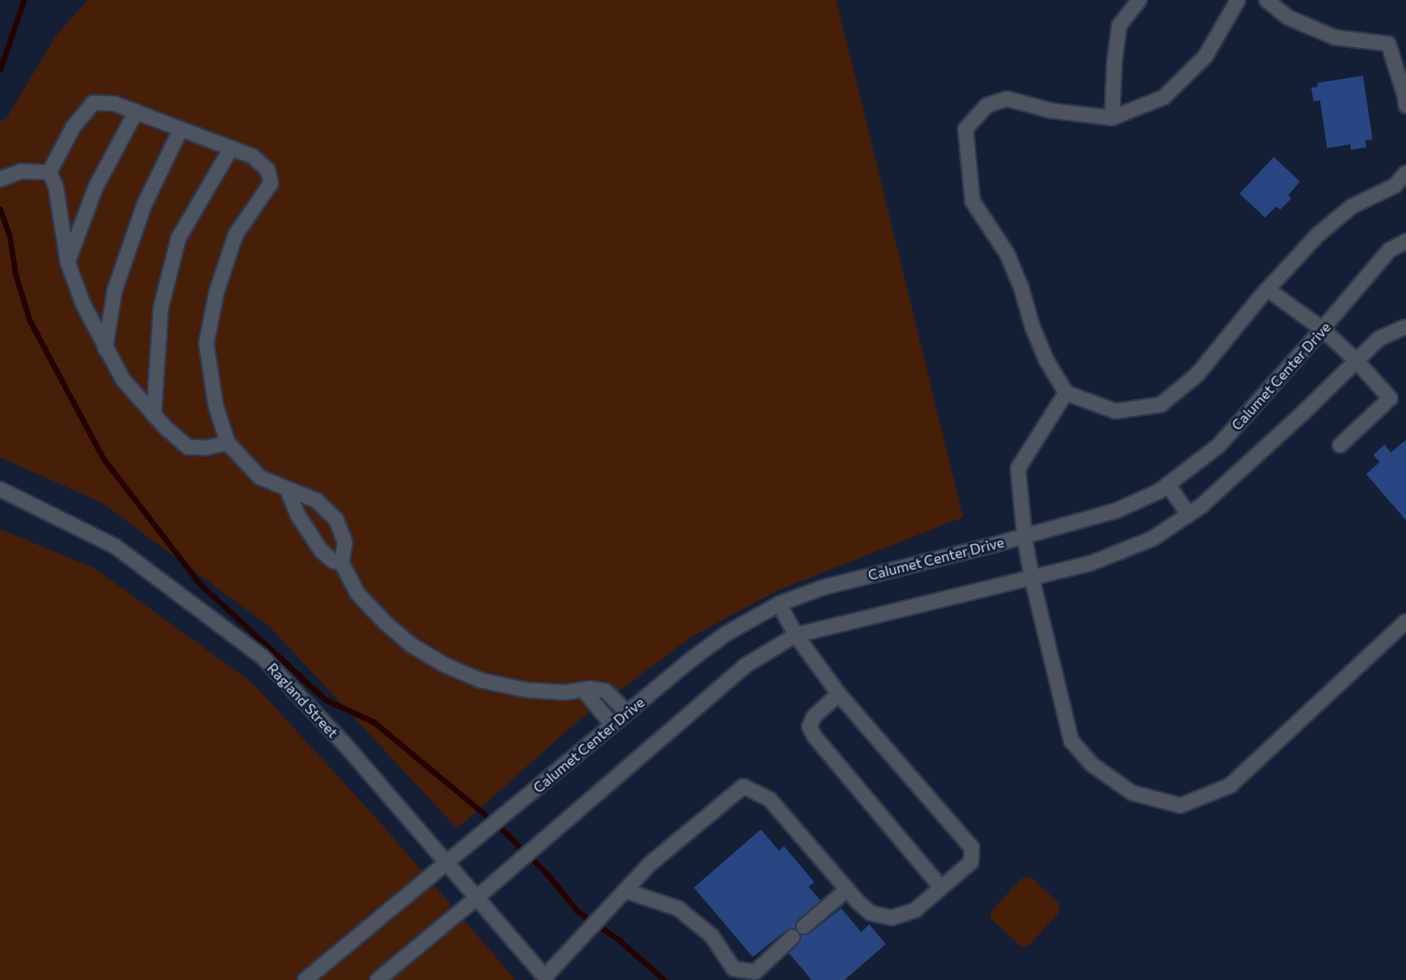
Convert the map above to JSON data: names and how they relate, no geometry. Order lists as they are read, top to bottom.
{
  "streets": {
    "street": ["Calumet Center Drive", "Ragland Street"]
  },
  "crossings": [
    ["Calumet Center Drive", "Ragland Street"]
  ]
}
